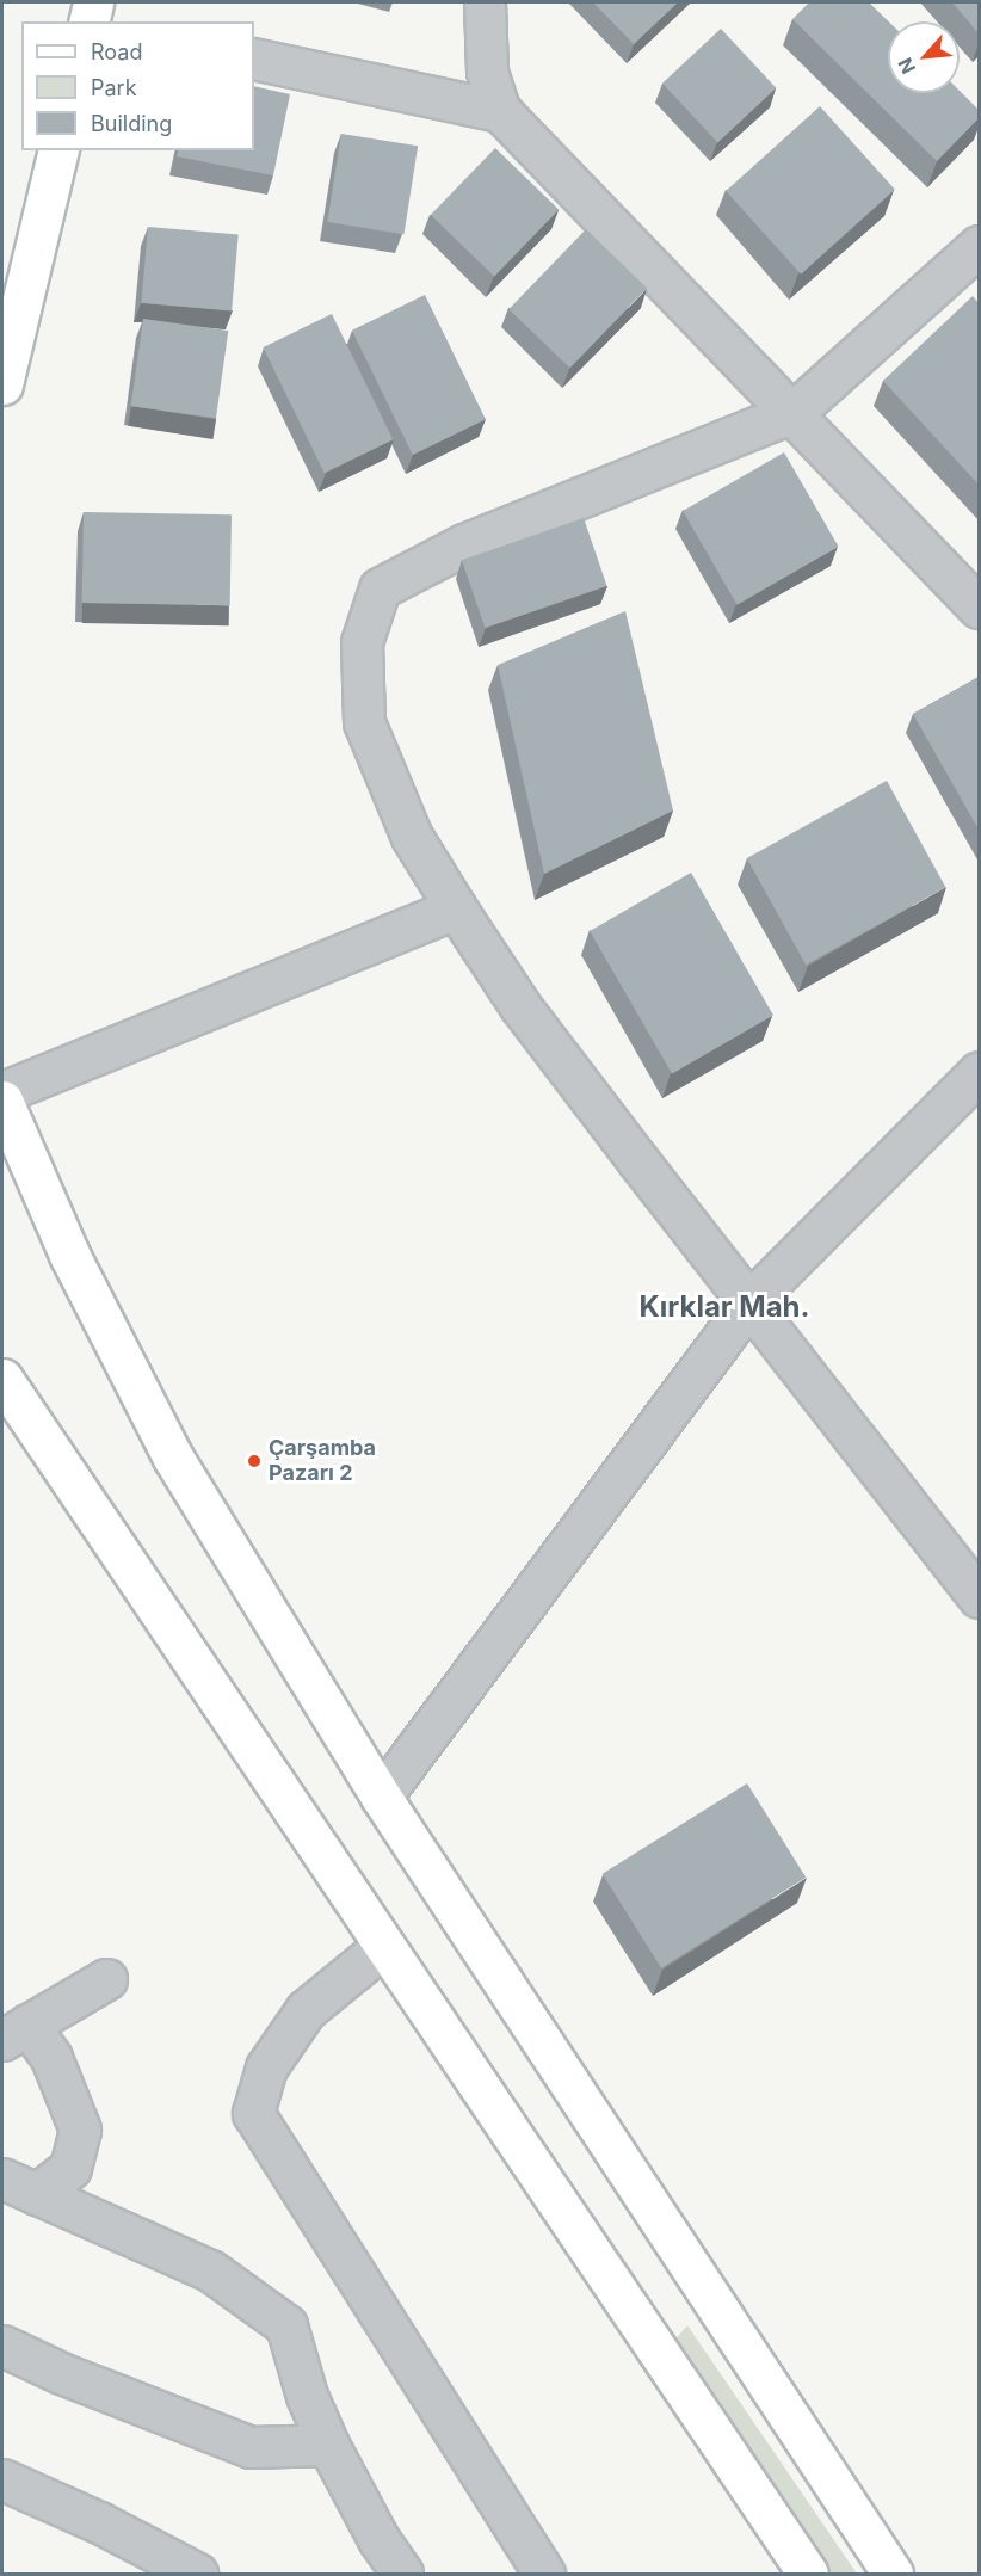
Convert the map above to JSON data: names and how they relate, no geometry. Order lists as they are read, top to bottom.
{
  "districts": ["Kırklar Mah."],
  "places": ["Çarşamba Pazarı 2"],
  "legend": ["Road", "Park", "Building"],
  "north": "bottom left"
}
